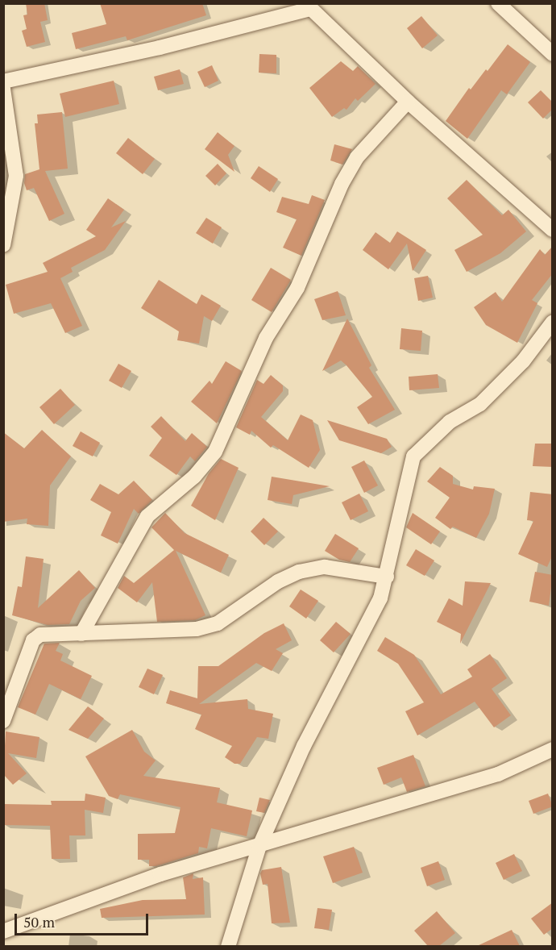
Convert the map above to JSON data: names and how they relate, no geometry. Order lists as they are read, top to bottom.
{
  "scale_bar": "50 m"
}
